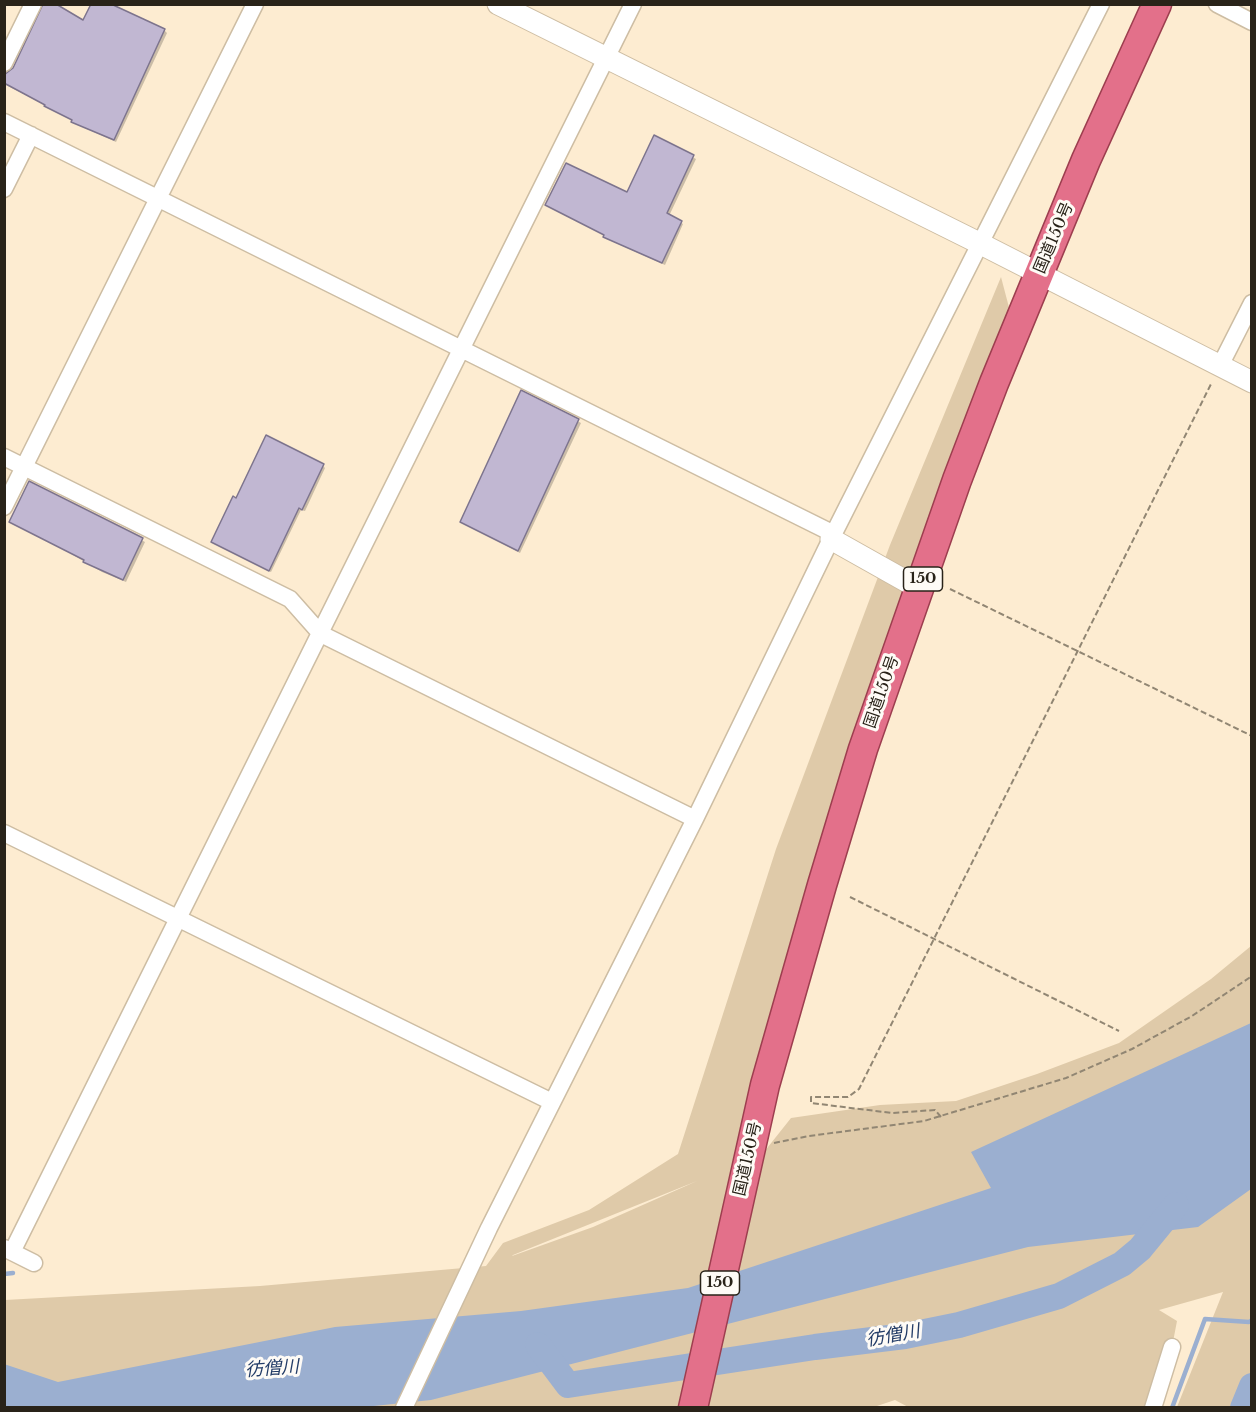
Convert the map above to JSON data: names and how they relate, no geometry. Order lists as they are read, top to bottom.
{
  "streets": {
    "highway": ["国道150号", "150"]
  },
  "water": ["彷僧川"]
}
